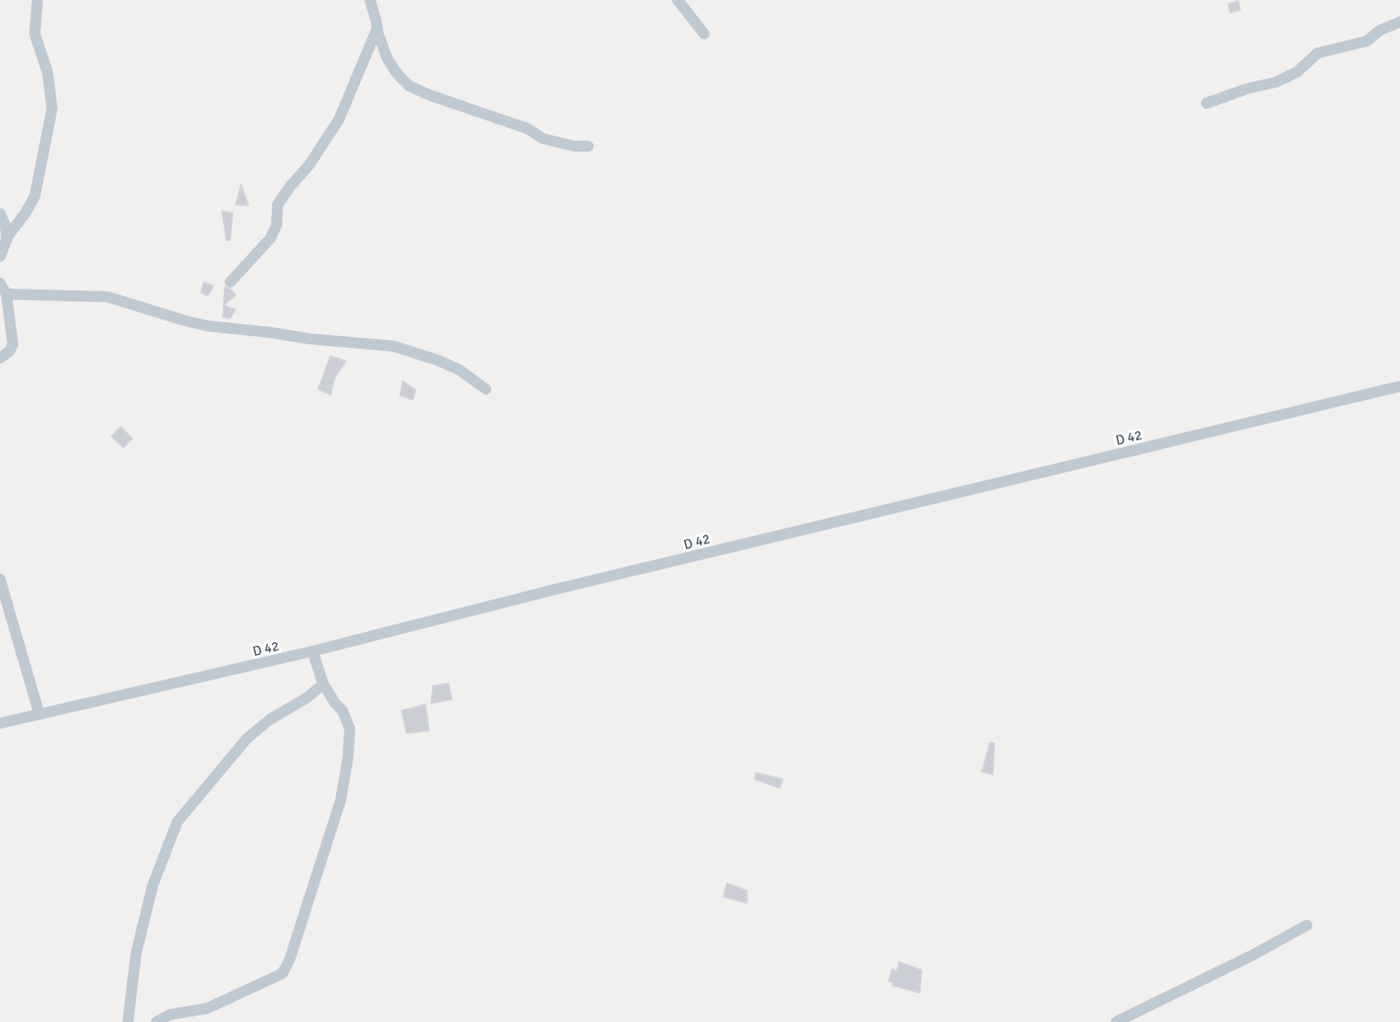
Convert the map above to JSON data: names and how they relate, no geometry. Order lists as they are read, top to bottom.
{
  "streets": {
    "street": ["D 42"]
  }
}
